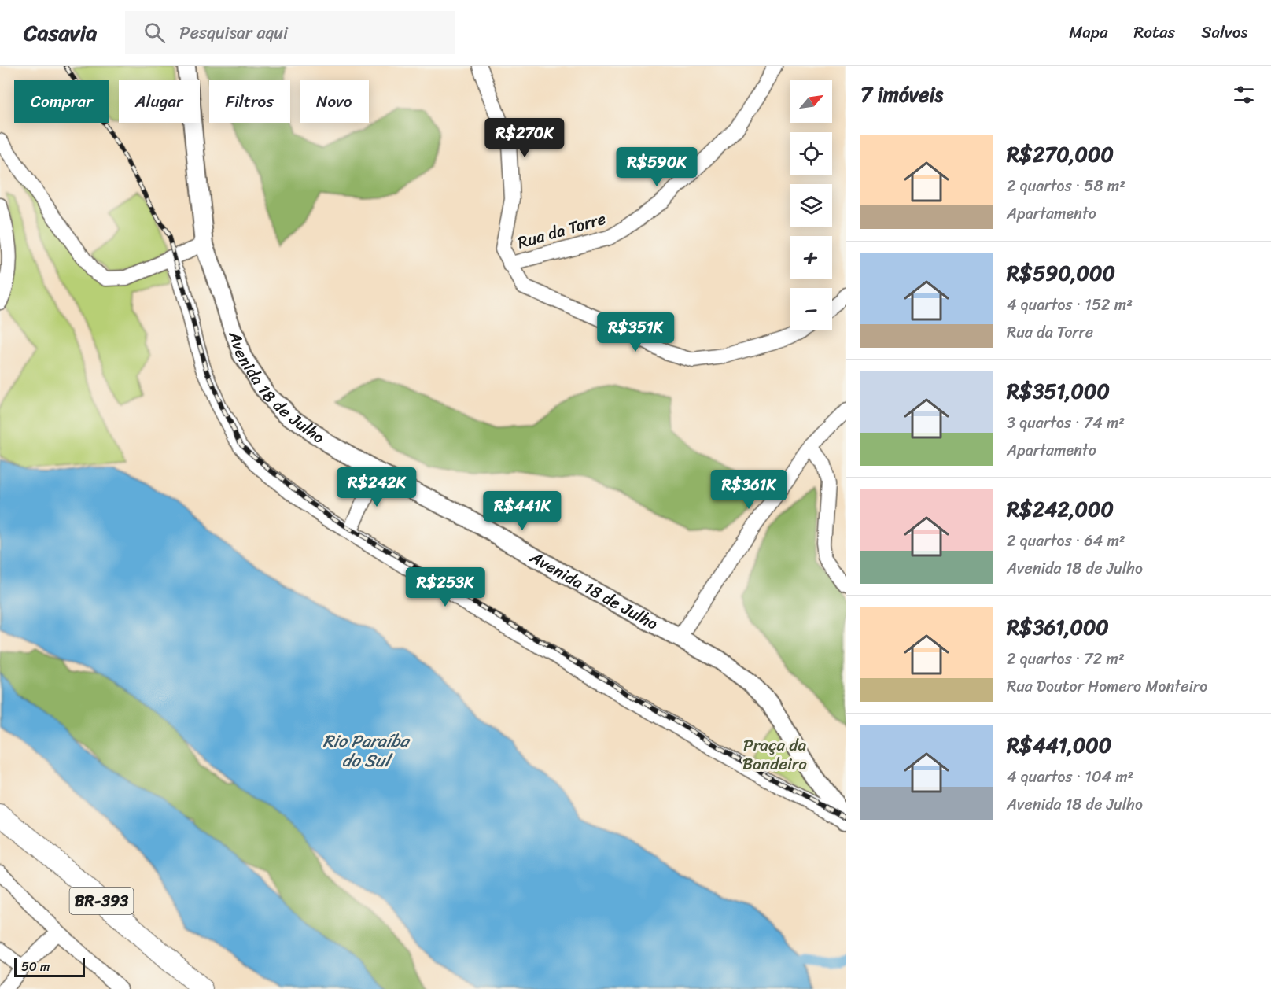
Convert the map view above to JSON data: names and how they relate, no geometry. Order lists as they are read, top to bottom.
{
  "streets": {
    "highway": ["BR-393"],
    "main road": ["Avenida 18 de Julho"],
    "street": ["Rua da Torre"]
  },
  "water": ["Rio Paraíba do Sul"],
  "parks": ["Praça da Bandeira"],
  "scale_bar": "50 m",
  "north": "top right",
  "page": {
    "header": "Casavia",
    "search": "Pesquisar aqui",
    "nav": ["Mapa", "Rotas", "Salvos"],
    "heading": "7 imóveis",
    "map_buttons": ["+", "−"],
    "chip": [
      "Comprar",
      "Alugar",
      "Filtros",
      "Novo"
    ],
    "price": [
      "R$270K",
      "R$590K",
      "R$351K",
      "R$242K",
      "R$361K",
      "R$441K",
      "R$253K"
    ],
    "list": [
      {
        "name": "R$270,000",
        "note": "2 quartos · 58 m² · Apartamento"
      },
      {
        "name": "R$590,000",
        "note": "4 quartos · 152 m² · Rua da Torre"
      },
      {
        "name": "R$351,000",
        "note": "3 quartos · 74 m² · Apartamento"
      },
      {
        "name": "R$242,000",
        "note": "2 quartos · 64 m² · Avenida 18 de Julho"
      },
      {
        "name": "R$361,000",
        "note": "2 quartos · 72 m² · Rua Doutor Homero Monteiro"
      },
      {
        "name": "R$441,000",
        "note": "4 quartos · 104 m² · Avenida 18 de Julho"
      }
    ],
    "scale": "50 m"
  }
}
